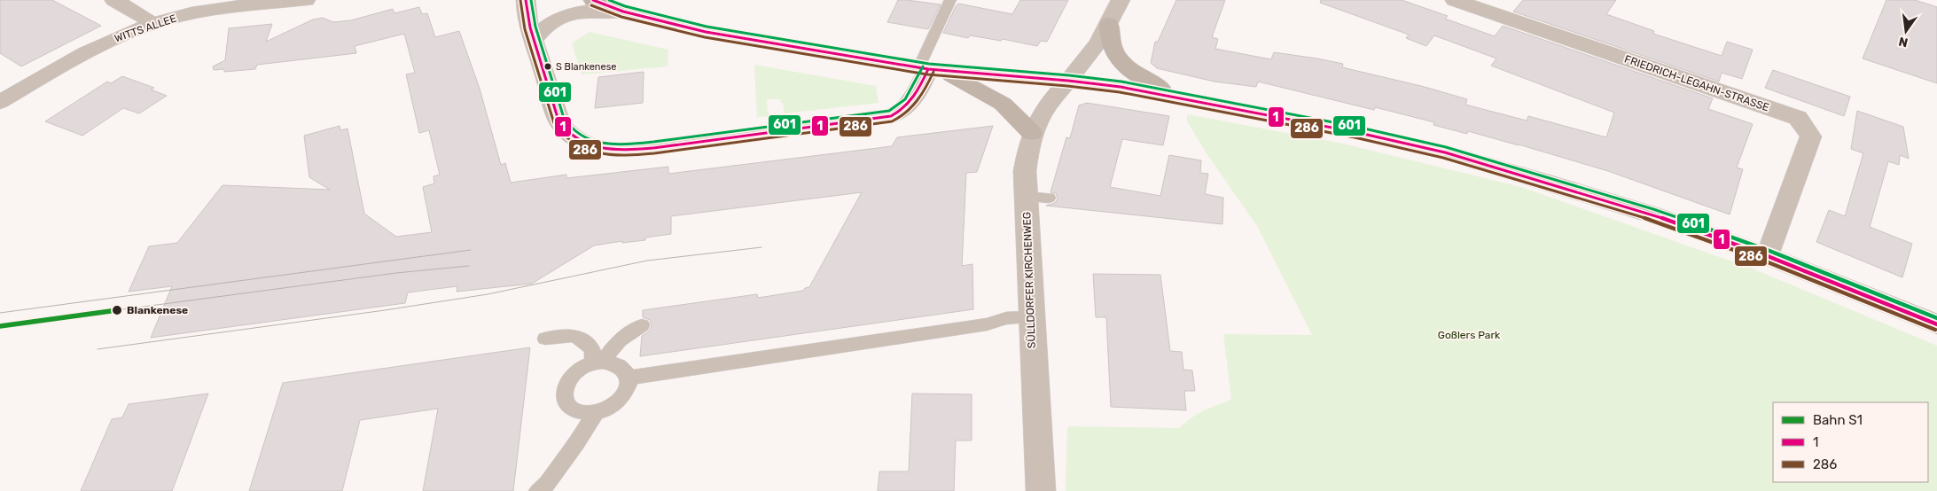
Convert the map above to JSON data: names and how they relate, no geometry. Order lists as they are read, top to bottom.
{
  "streets": {
    "street": ["WITTS ALLEE", "FRIEDRICH-LEGAHN-STRASSE", "SÜLLDORFER KIRCHENWEG"]
  },
  "parks": ["Goßlers Park"],
  "places": ["S Blankenese", "Blankenese"],
  "lines": [
    "transit line 1",
    "transit line 286",
    "transit line 601",
    "rail line S1"
  ],
  "legend": ["Bahn S1", "1", "286"],
  "north": "bottom"
}
